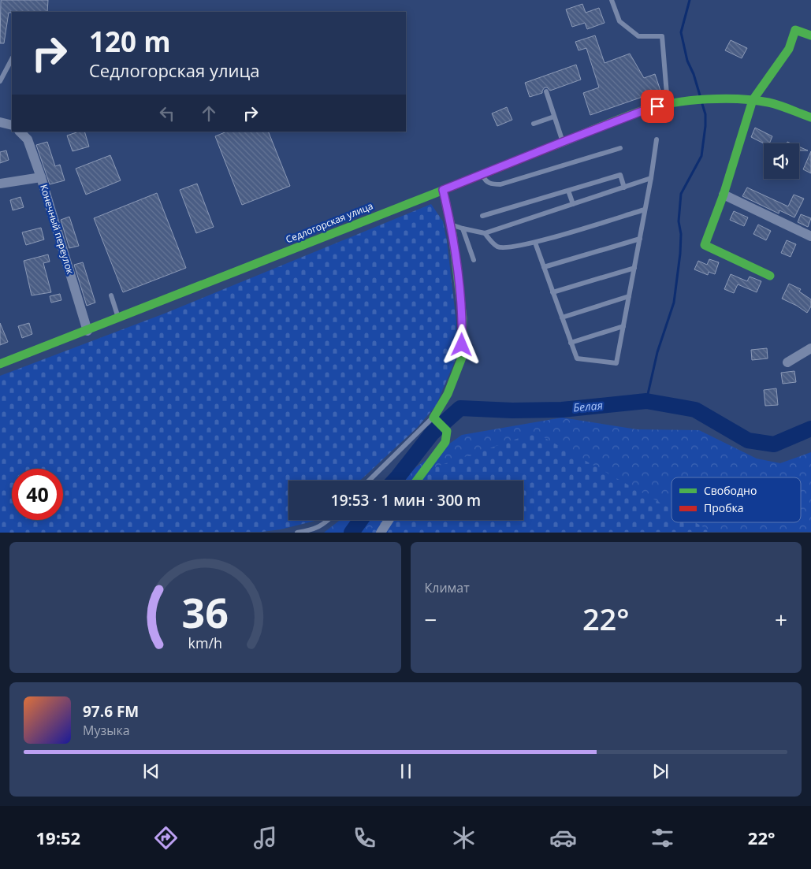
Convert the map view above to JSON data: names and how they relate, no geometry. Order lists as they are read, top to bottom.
{
  "streets": {
    "street": ["Седлогорская улица", "Конечный переулок"]
  },
  "crossings": [
    ["Седлогорская улица", "Конечный переулок"]
  ],
  "water": ["Белая"],
  "legend": ["Свободно", "Пробка"],
  "page": {
    "turn": ["120 m", "Седлогорская улица"],
    "limit": "40",
    "trip": "19:53 · 1 мин · 300 m",
    "tile": "Климат",
    "heat": ["−", "22°", "+"],
    "song": ["97.6 FM", "Музыка"],
    "tabs": ["19:52", "22°"],
    "gauge": ["36", "km/h"]
  }
}
